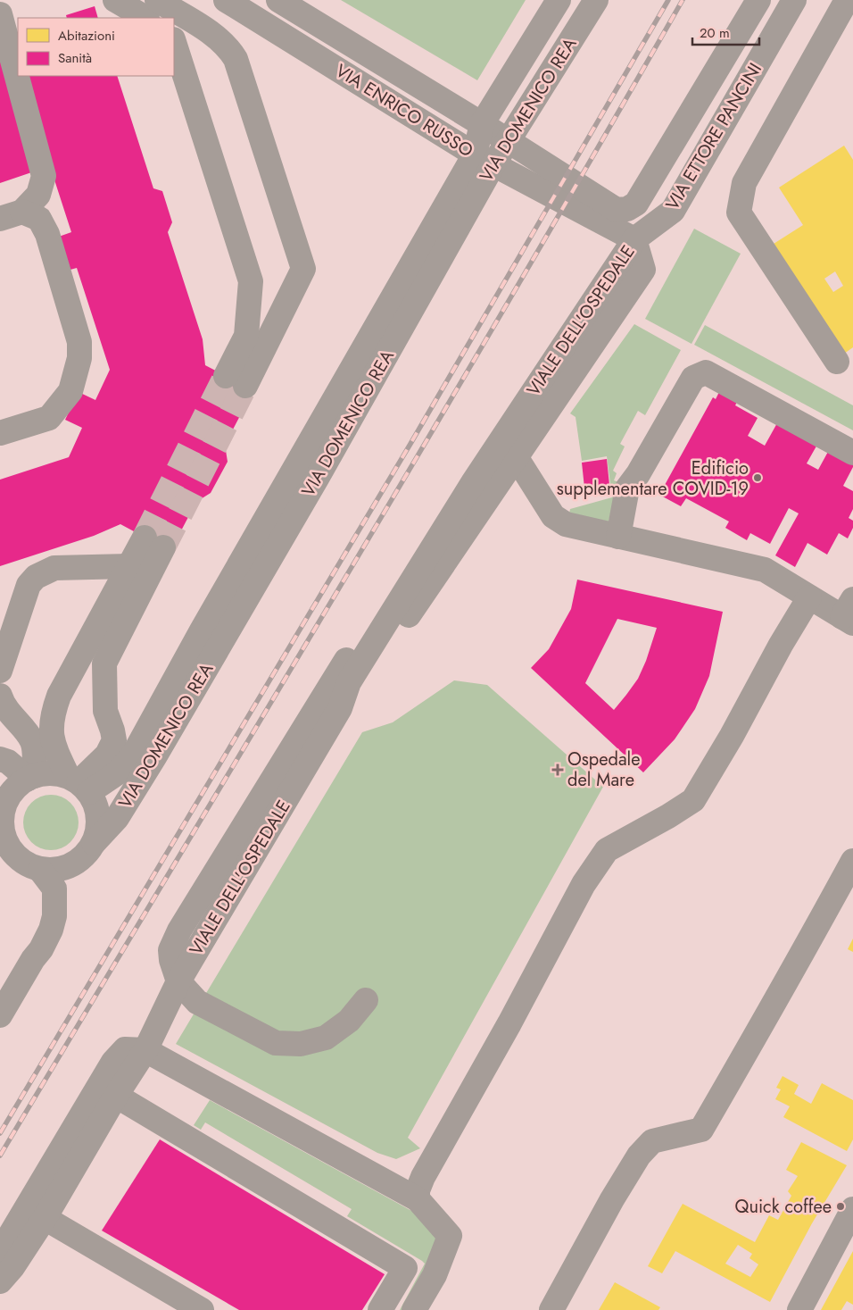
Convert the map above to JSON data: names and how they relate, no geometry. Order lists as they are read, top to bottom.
{
  "streets": {
    "street": [
      "VIA DOMENICO REA",
      "VIA ENRICO RUSSO",
      "VIA ETTORE PANCINI",
      "VIALE DELL'OSPEDALE"
    ]
  },
  "crossings": [
    ["VIA DOMENICO REA", "VIA ENRICO RUSSO"],
    ["VIA ENRICO RUSSO", "VIA ETTORE PANCINI"],
    ["VIA ENRICO RUSSO", "VIALE DELL'OSPEDALE"],
    ["VIA ETTORE PANCINI", "VIALE DELL'OSPEDALE"]
  ],
  "places": {
    "other": ["Edificio supplementare COVID-19", "Quick coffee"],
    "health": ["Ospedale del Mare"]
  },
  "legend": ["Abitazioni", "Sanità"],
  "scale_bar": "20 m"
}
